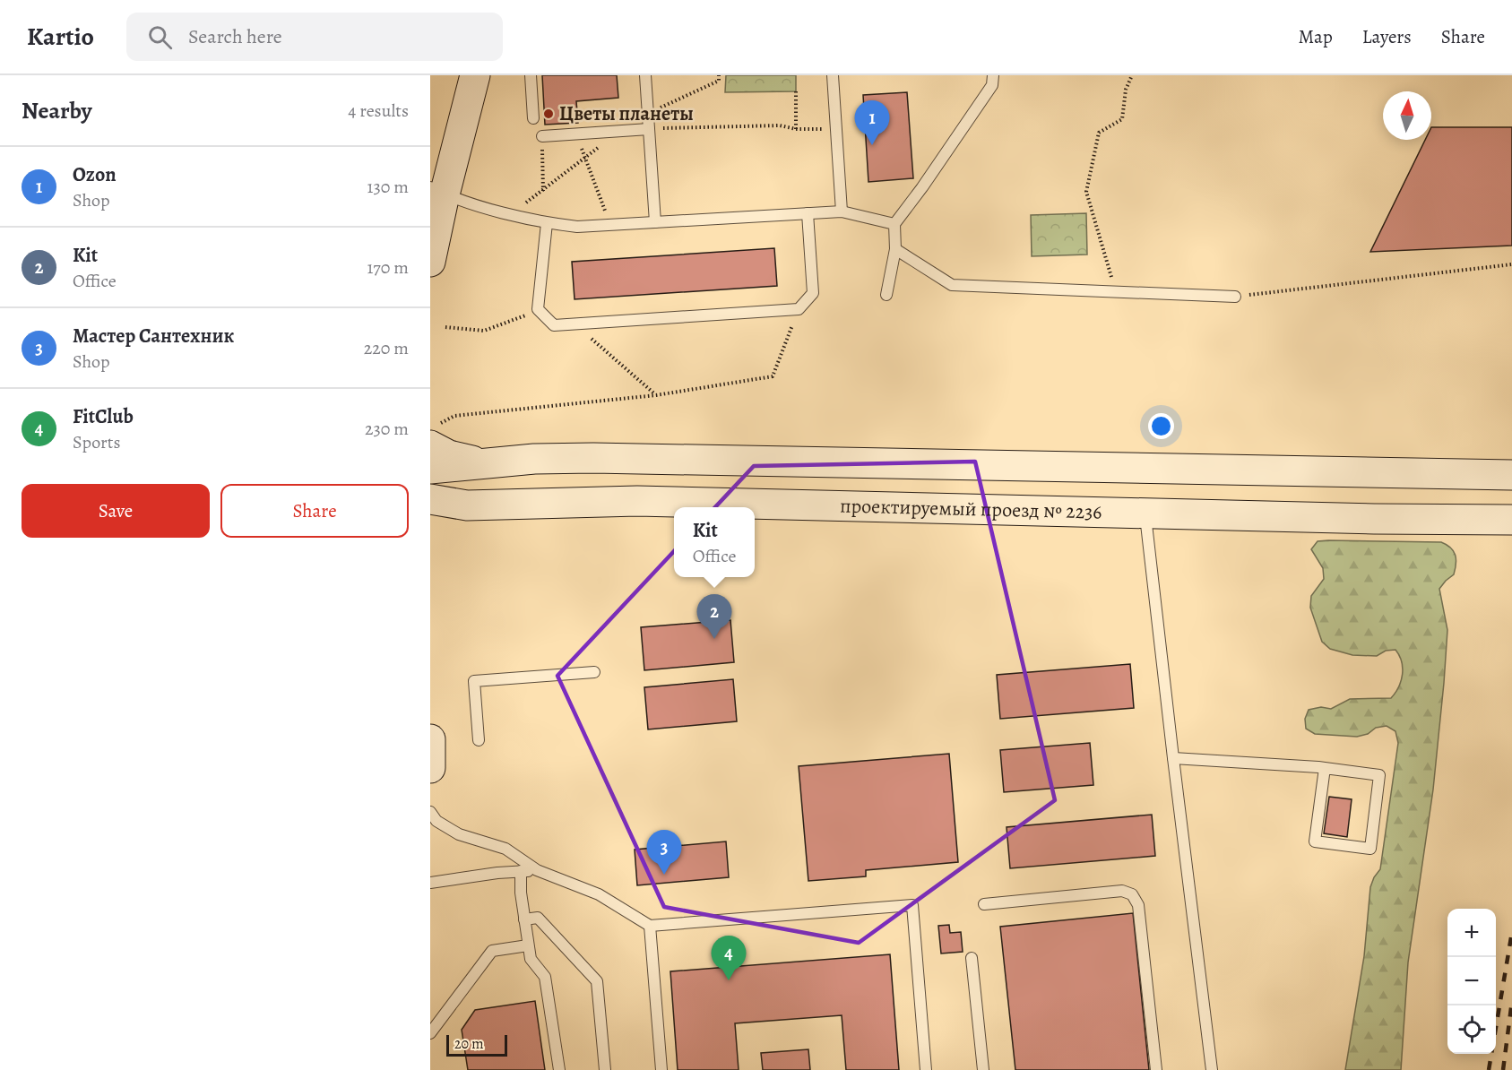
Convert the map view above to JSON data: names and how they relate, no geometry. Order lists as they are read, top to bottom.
{
  "streets": {
    "main road": ["проектируемый проезд № 2236"]
  },
  "places": ["Цветы планеты"],
  "scale_bar": "20 m",
  "north": "top",
  "page": {
    "header": "Kartio",
    "search": "Search here",
    "nav": ["Map", "Layers", "Share"],
    "heading": ["Nearby", "4 results"],
    "pins": [
      "1",
      "2",
      "3",
      "4"
    ],
    "list": [
      {
        "mark": "1",
        "name": "Ozon",
        "note": "Shop",
        "value": "130 m"
      },
      {
        "mark": "2",
        "name": "Kit",
        "note": "Office",
        "value": "170 m"
      },
      {
        "mark": "3",
        "name": "Мастер Сантехник",
        "note": "Shop",
        "value": "220 m"
      },
      {
        "mark": "4",
        "name": "FitClub",
        "note": "Sports",
        "value": "230 m"
      }
    ],
    "buttons": ["Save", "Share"],
    "popup": ["Kit", "Office"],
    "map_buttons": ["+", "−"],
    "scale": "20 m"
  }
}
